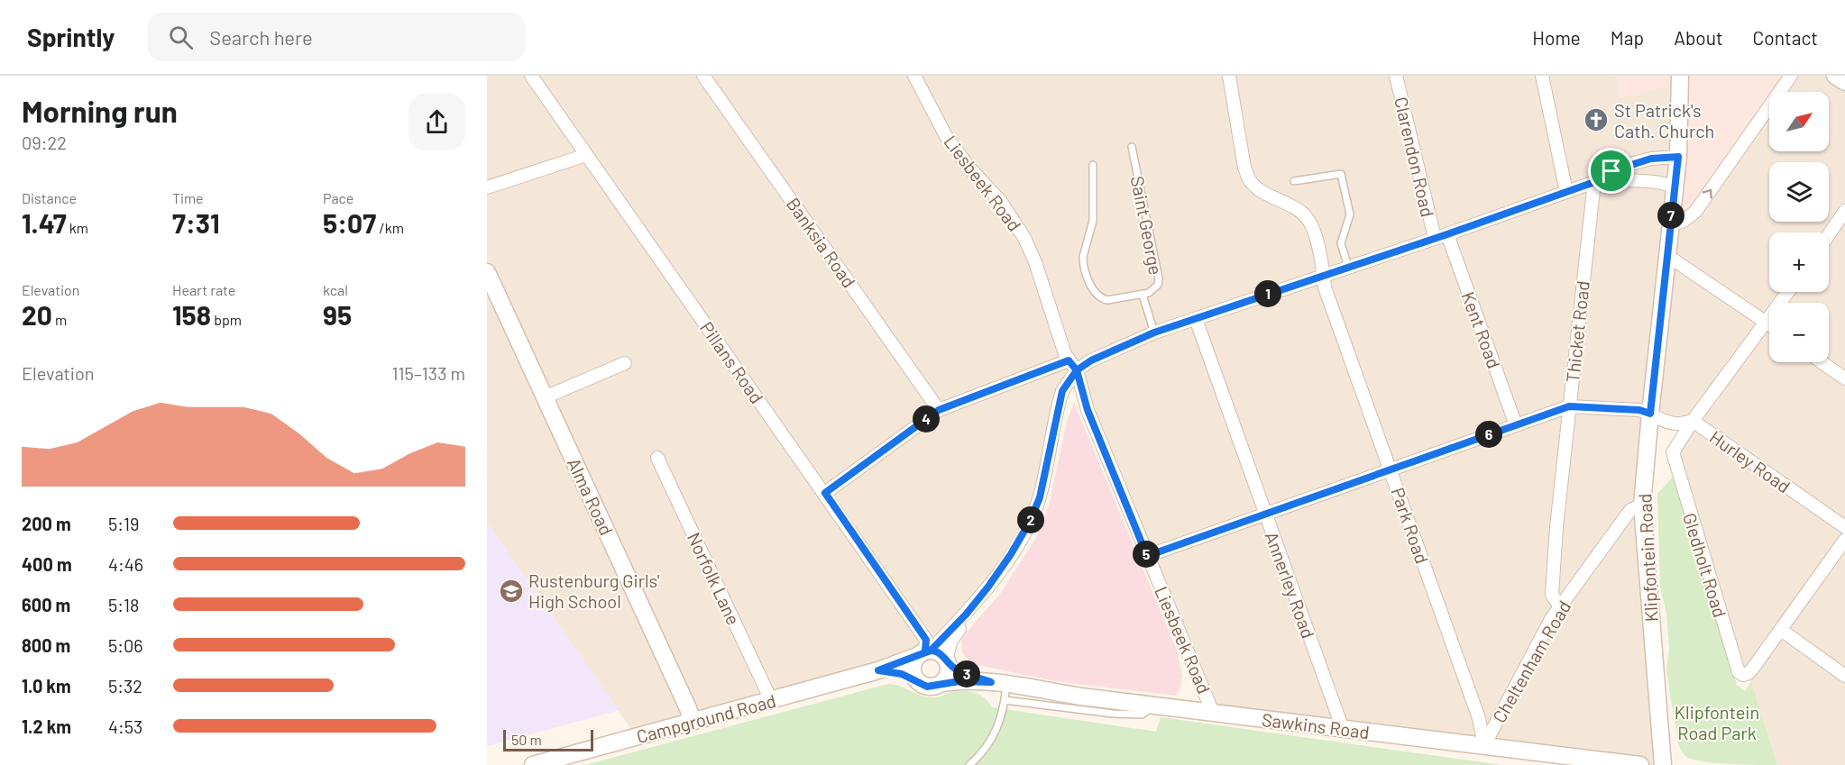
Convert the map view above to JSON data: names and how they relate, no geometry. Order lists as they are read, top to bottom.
{
  "streets": {
    "street": [
      "Clarendon Road",
      "Liesbeek Road",
      "Banksia Road",
      "Kent Road",
      "Thicket Road",
      "Pillans Road",
      "Hurley Road",
      "Alma Road",
      "Park Road",
      "Klipfontein Road",
      "Gledholt Road",
      "Norfolk Lane",
      "Annerley Road",
      "Cheltenham Road",
      "Campground Road",
      "Sawkins Road"
    ],
    "lane": ["Saint George"]
  },
  "crossings": [
    ["Clarendon Road", "Campground Road"],
    ["Liesbeek Road", "Campground Road"],
    ["Liesbeek Road", "Sawkins Road"],
    ["Saint George", "Campground Road"],
    ["Kent Road", "Campground Road"],
    ["Thicket Road", "Hurley Road"],
    ["Thicket Road", "Cheltenham Road"],
    ["Thicket Road", "Campground Road"],
    ["Pillans Road", "Campground Road"],
    ["Pillans Road", "Sawkins Road"],
    ["Hurley Road", "Klipfontein Road"],
    ["Hurley Road", "Gledholt Road"],
    ["Alma Road", "Campground Road"],
    ["Park Road", "Cheltenham Road"],
    ["Park Road", "Campground Road"],
    ["Park Road", "Sawkins Road"],
    ["Klipfontein Road", "Cheltenham Road"],
    ["Klipfontein Road", "Campground Road"],
    ["Norfolk Lane", "Campground Road"],
    ["Annerley Road", "Campground Road"],
    ["Annerley Road", "Sawkins Road"],
    ["Cheltenham Road", "Sawkins Road"],
    ["Campground Road", "Sawkins Road"]
  ],
  "parks": ["Klipfontein Road Park"],
  "places": {
    "church": ["St Patrick's Cath. Church"],
    "school or university": ["Rustenburg Girls' High School"]
  },
  "scale_bar": "50 m",
  "north": "top right",
  "page": {
    "header": "Sprintly",
    "search": "Search here",
    "nav": [
      "Home",
      "Map",
      "About",
      "Contact"
    ],
    "heading": ["Morning run", "09:22"],
    "map_buttons": ["+", "−"],
    "stats": [
      ["Distance", "1.47 km"],
      ["Time", "7:31"],
      ["Pace", "5:07 /km"],
      ["Elevation", "20 m"],
      ["Heart rate", "158 bpm"],
      ["kcal", "95"]
    ],
    "pins": [
      "7",
      "1",
      "4",
      "6",
      "2",
      "5",
      "3"
    ],
    "chart": ["Elevation", "115–133 m"],
    "list": [
      {
        "name": "200 m",
        "note": "5:19"
      },
      {
        "name": "400 m",
        "note": "4:46"
      },
      {
        "name": "600 m",
        "note": "5:18"
      },
      {
        "name": "800 m",
        "note": "5:06"
      },
      {
        "name": "1.0 km",
        "note": "5:32"
      },
      {
        "name": "1.2 km",
        "note": "4:53"
      }
    ],
    "scale": "50 m"
  }
}
